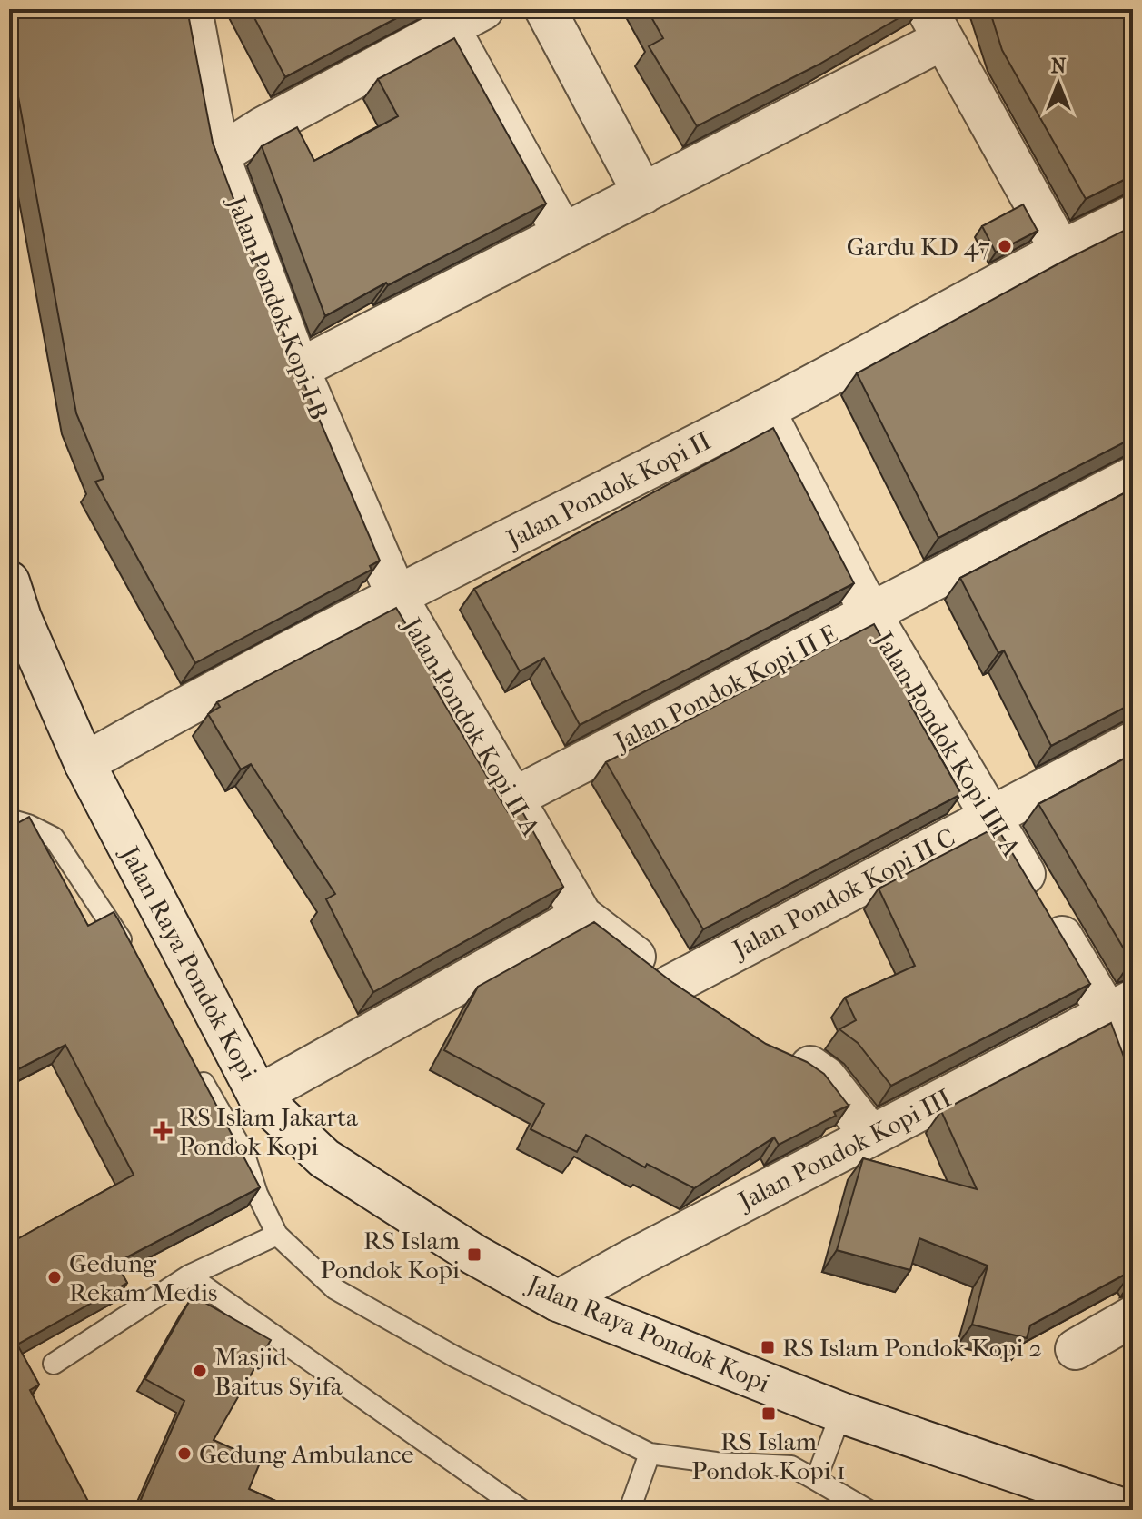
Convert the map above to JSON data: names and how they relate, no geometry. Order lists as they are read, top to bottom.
{
  "streets": {
    "street": [
      "Jalan Pondok Kopi I B",
      "Jalan Pondok Kopi II",
      "Jalan Pondok Kopi II E",
      "Jalan Pondok Kopi II A",
      "Jalan Pondok Kopi III A",
      "Jalan Pondok Kopi II C",
      "Jalan Raya Pondok Kopi",
      "Jalan Pondok Kopi III"
    ]
  },
  "crossings": [
    ["Jalan Pondok Kopi I B", "Jalan Pondok Kopi II"],
    ["Jalan Pondok Kopi I B", "Jalan Pondok Kopi II A"],
    ["Jalan Pondok Kopi II", "Jalan Pondok Kopi II A"],
    ["Jalan Pondok Kopi II", "Jalan Pondok Kopi III A"],
    ["Jalan Pondok Kopi II", "Jalan Raya Pondok Kopi"],
    ["Jalan Pondok Kopi II E", "Jalan Pondok Kopi II A"],
    ["Jalan Pondok Kopi II E", "Jalan Pondok Kopi III A"],
    ["Jalan Pondok Kopi II A", "Jalan Pondok Kopi II C"],
    ["Jalan Pondok Kopi III A", "Jalan Pondok Kopi II C"],
    ["Jalan Pondok Kopi III A", "Jalan Pondok Kopi III"],
    ["Jalan Raya Pondok Kopi", "Jalan Pondok Kopi III"]
  ],
  "places": {
    "other": [
      "Gardu KD 47",
      "Gedung Rekam Medis",
      "Masjid Baitus Syifa",
      "Gedung Ambulance"
    ],
    "health": ["RS Islam Jakarta Pondok Kopi"],
    "transit": ["RS Islam Pondok Kopi", "RS Islam Pondok Kopi 2", "RS Islam Pondok Kopi 1"]
  },
  "north": "top"
}
